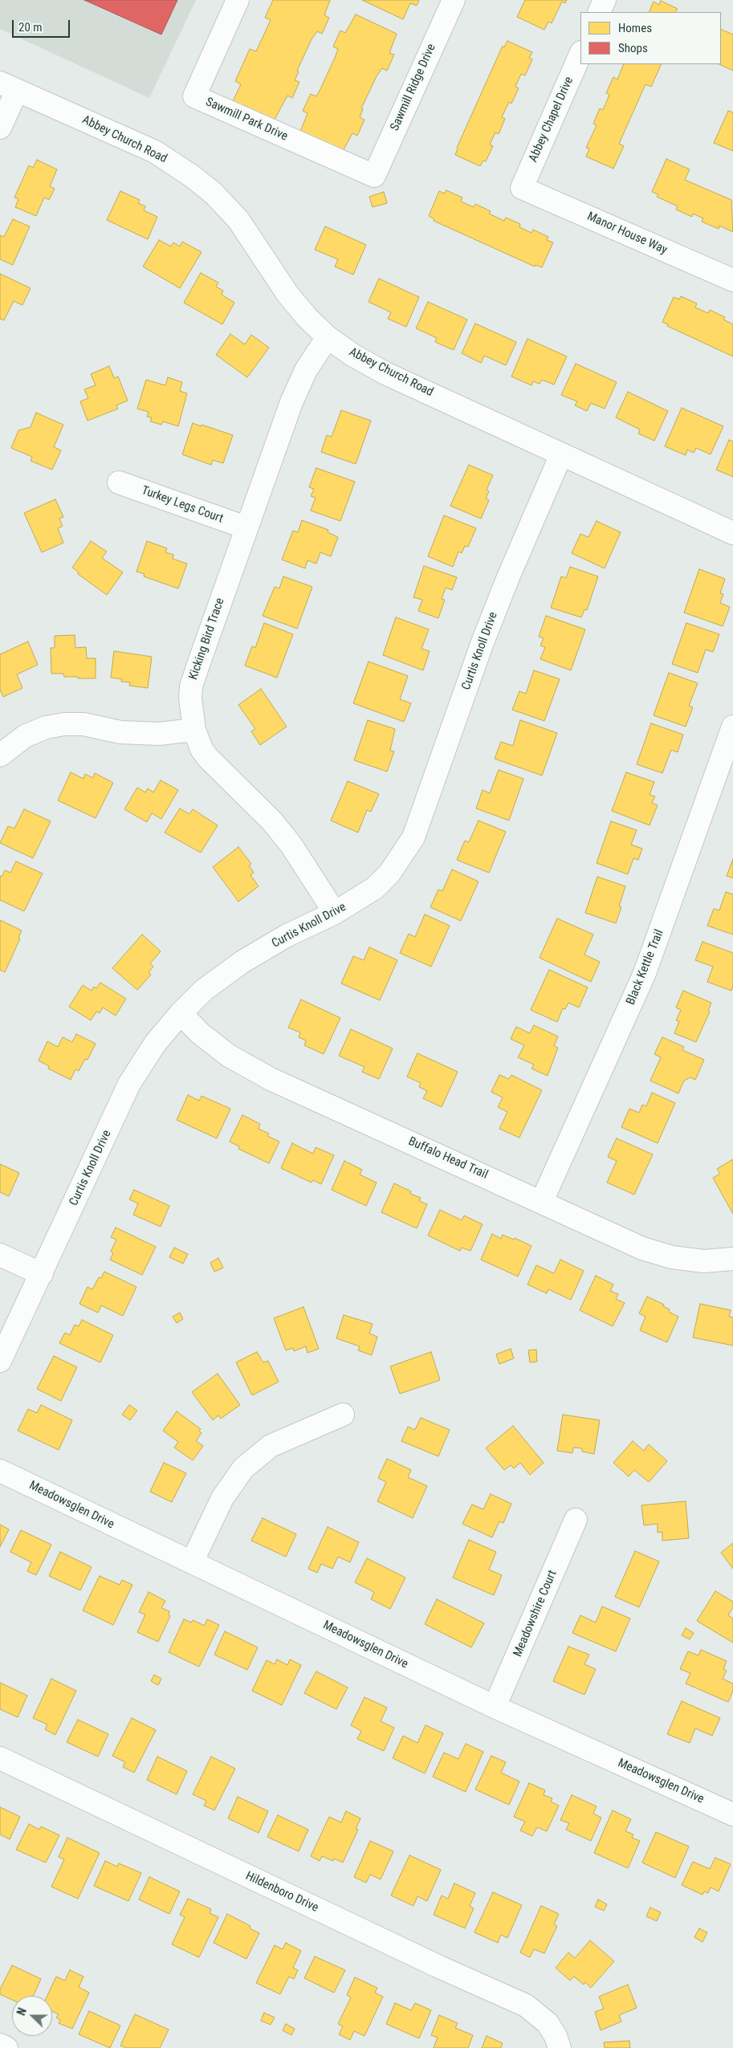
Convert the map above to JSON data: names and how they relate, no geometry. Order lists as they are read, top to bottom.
{
  "streets": {
    "street": [
      "Sawmill Ridge Drive",
      "Sawmill Park Drive",
      "Abbey Chapel Drive",
      "Abbey Church Road",
      "Manor House Way",
      "Turkey Legs Court",
      "Kicking Bird Trace",
      "Curtis Knoll Drive",
      "Black Kettle Trail",
      "Buffalo Head Trail",
      "Meadowsglen Drive",
      "Meadowshire Court",
      "Hildenboro Drive"
    ]
  },
  "crossings": [
    ["Sawmill Ridge Drive", "Sawmill Park Drive"],
    ["Abbey Chapel Drive", "Manor House Way"],
    ["Abbey Church Road", "Kicking Bird Trace"],
    ["Abbey Church Road", "Curtis Knoll Drive"],
    ["Turkey Legs Court", "Kicking Bird Trace"],
    ["Kicking Bird Trace", "Curtis Knoll Drive"],
    ["Curtis Knoll Drive", "Buffalo Head Trail"],
    ["Black Kettle Trail", "Buffalo Head Trail"],
    ["Meadowsglen Drive", "Meadowshire Court"]
  ],
  "legend": ["Homes", "Shops"],
  "scale_bar": "20 m",
  "north": "left"
}
